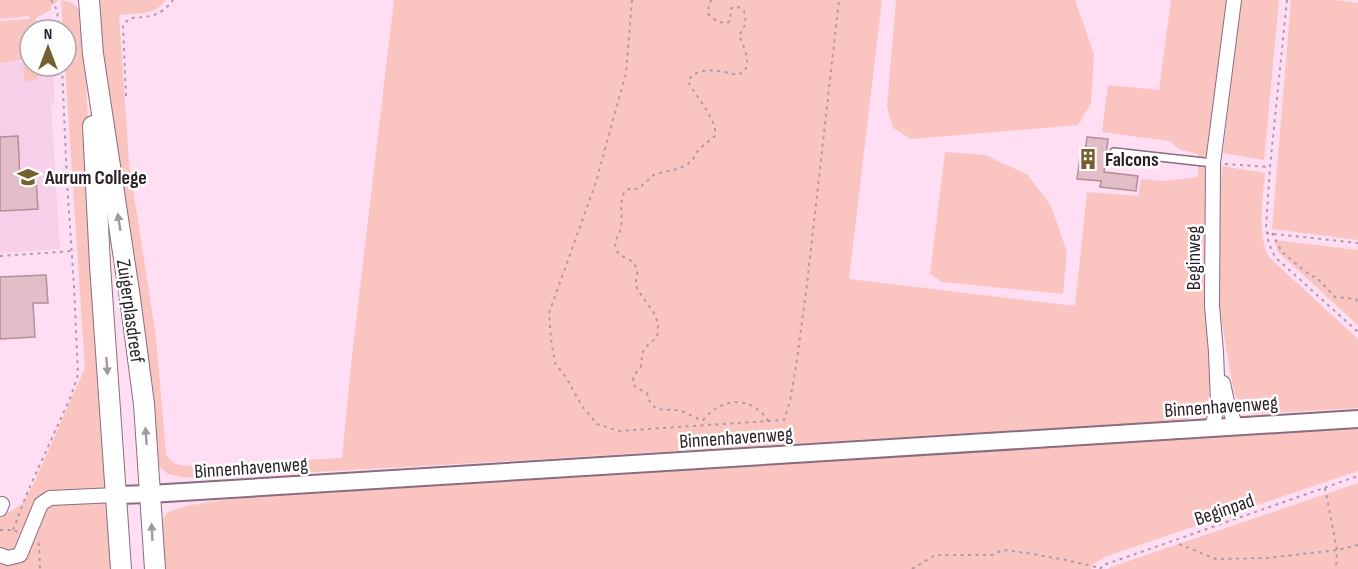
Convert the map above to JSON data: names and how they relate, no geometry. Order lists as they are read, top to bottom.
{
  "streets": {
    "main road": ["Zuigerplasdreef"],
    "street": ["Beginweg", "Binnenhavenweg"],
    "path": ["Beginpad"]
  },
  "crossings": [
    ["Beginweg", "Binnenhavenweg"],
    ["Zuigerplasdreef", "Binnenhavenweg"]
  ],
  "places": {
    "building": ["Falcons"],
    "school or university": ["Aurum College"]
  },
  "north": "top"
}
